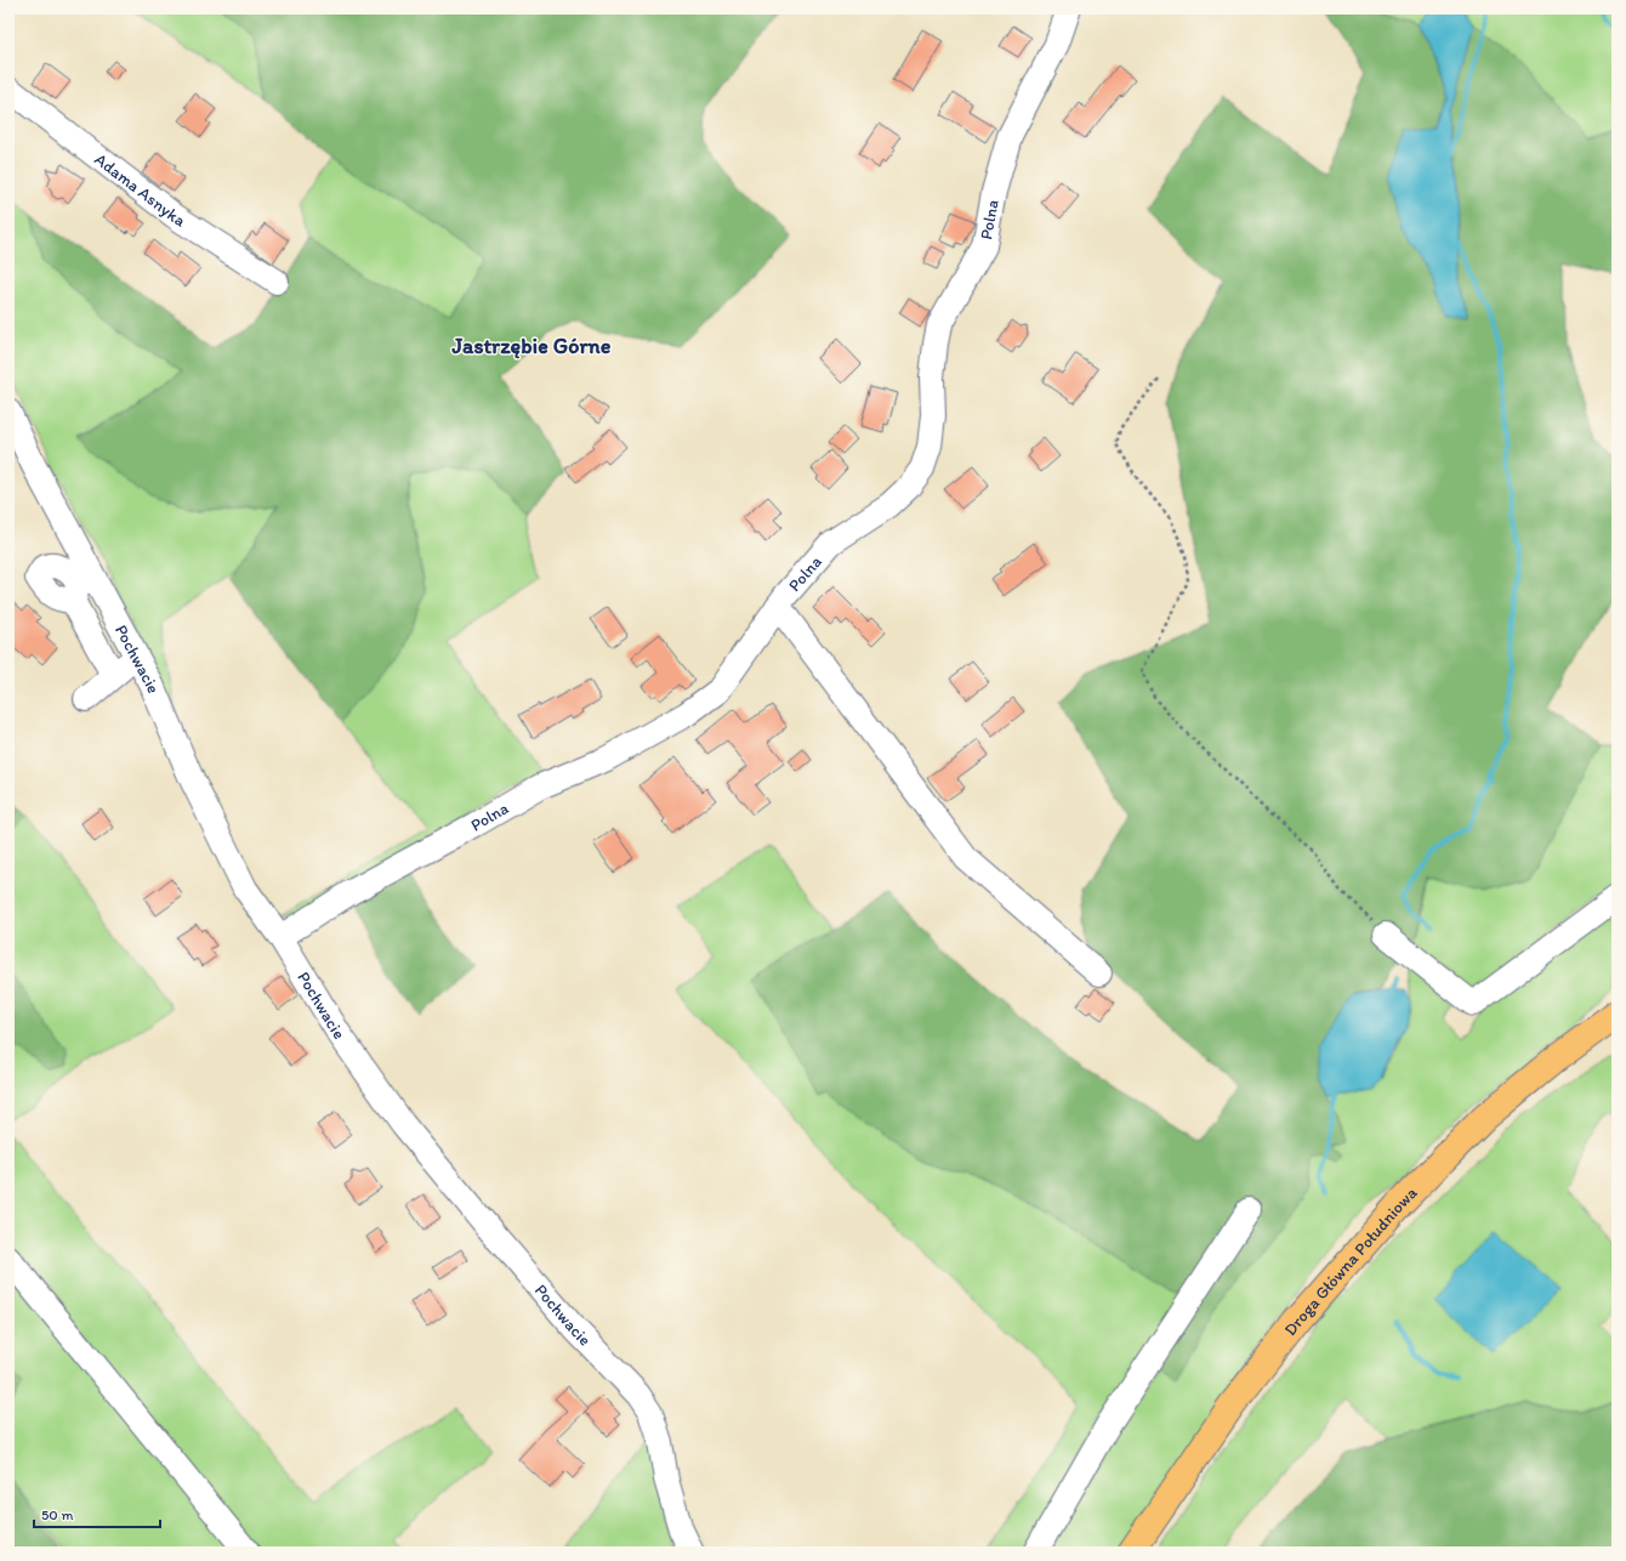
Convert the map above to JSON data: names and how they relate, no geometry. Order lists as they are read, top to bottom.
{
  "streets": {
    "main road": ["Droga Główna Południowa"],
    "street": ["Adama Asnyka", "Polna", "Pochwacie"]
  },
  "crossings": [
    ["Polna", "Pochwacie"]
  ],
  "districts": ["Jastrzębie Górne"],
  "scale_bar": "50 m"
}
